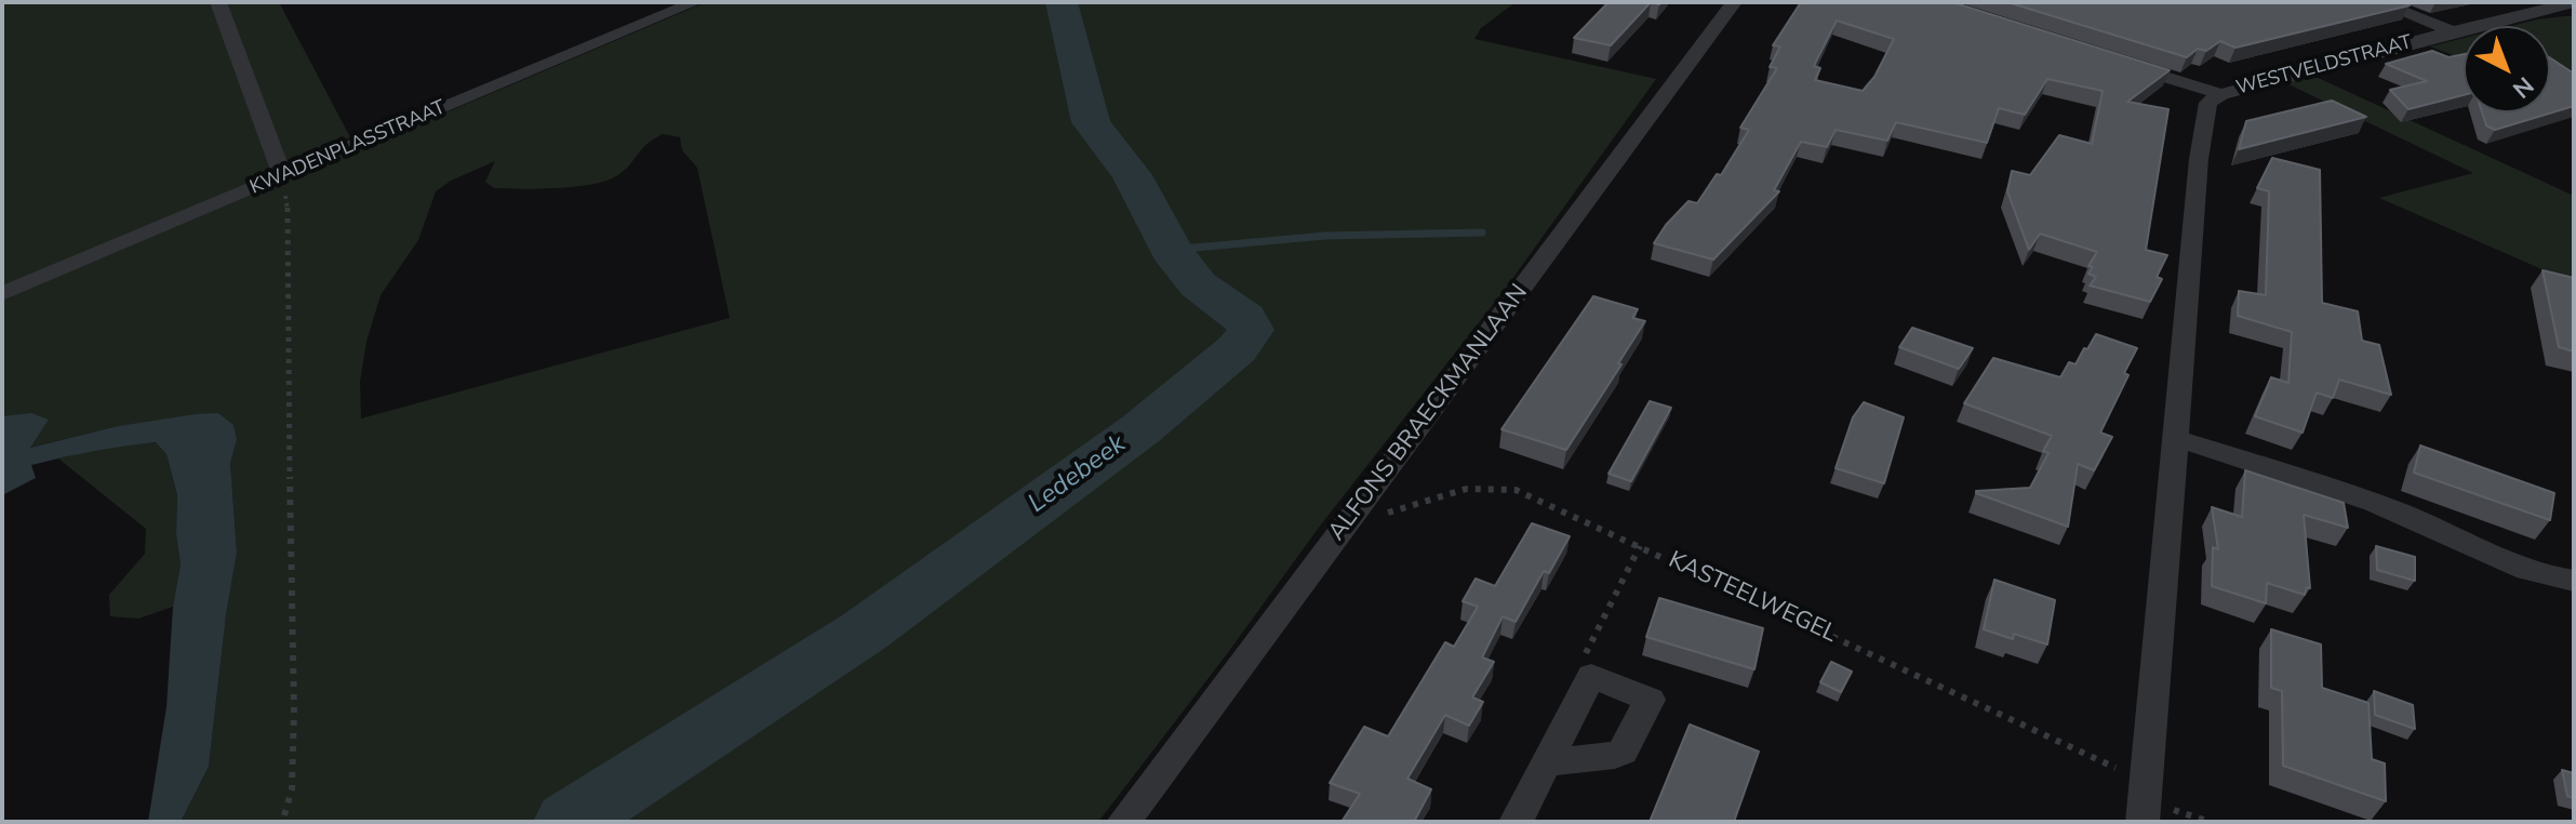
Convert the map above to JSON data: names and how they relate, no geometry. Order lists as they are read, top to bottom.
{
  "streets": {
    "street": ["WESTVELDSTRAAT", "KWADENPLASSTRAAT", "ALFONS BRAECKMANLAAN"],
    "path": ["KASTEELWEGEL"]
  },
  "crossings": [
    ["ALFONS BRAECKMANLAAN", "KASTEELWEGEL"]
  ],
  "water": ["Ledebeek"],
  "north": "bottom right"
}
